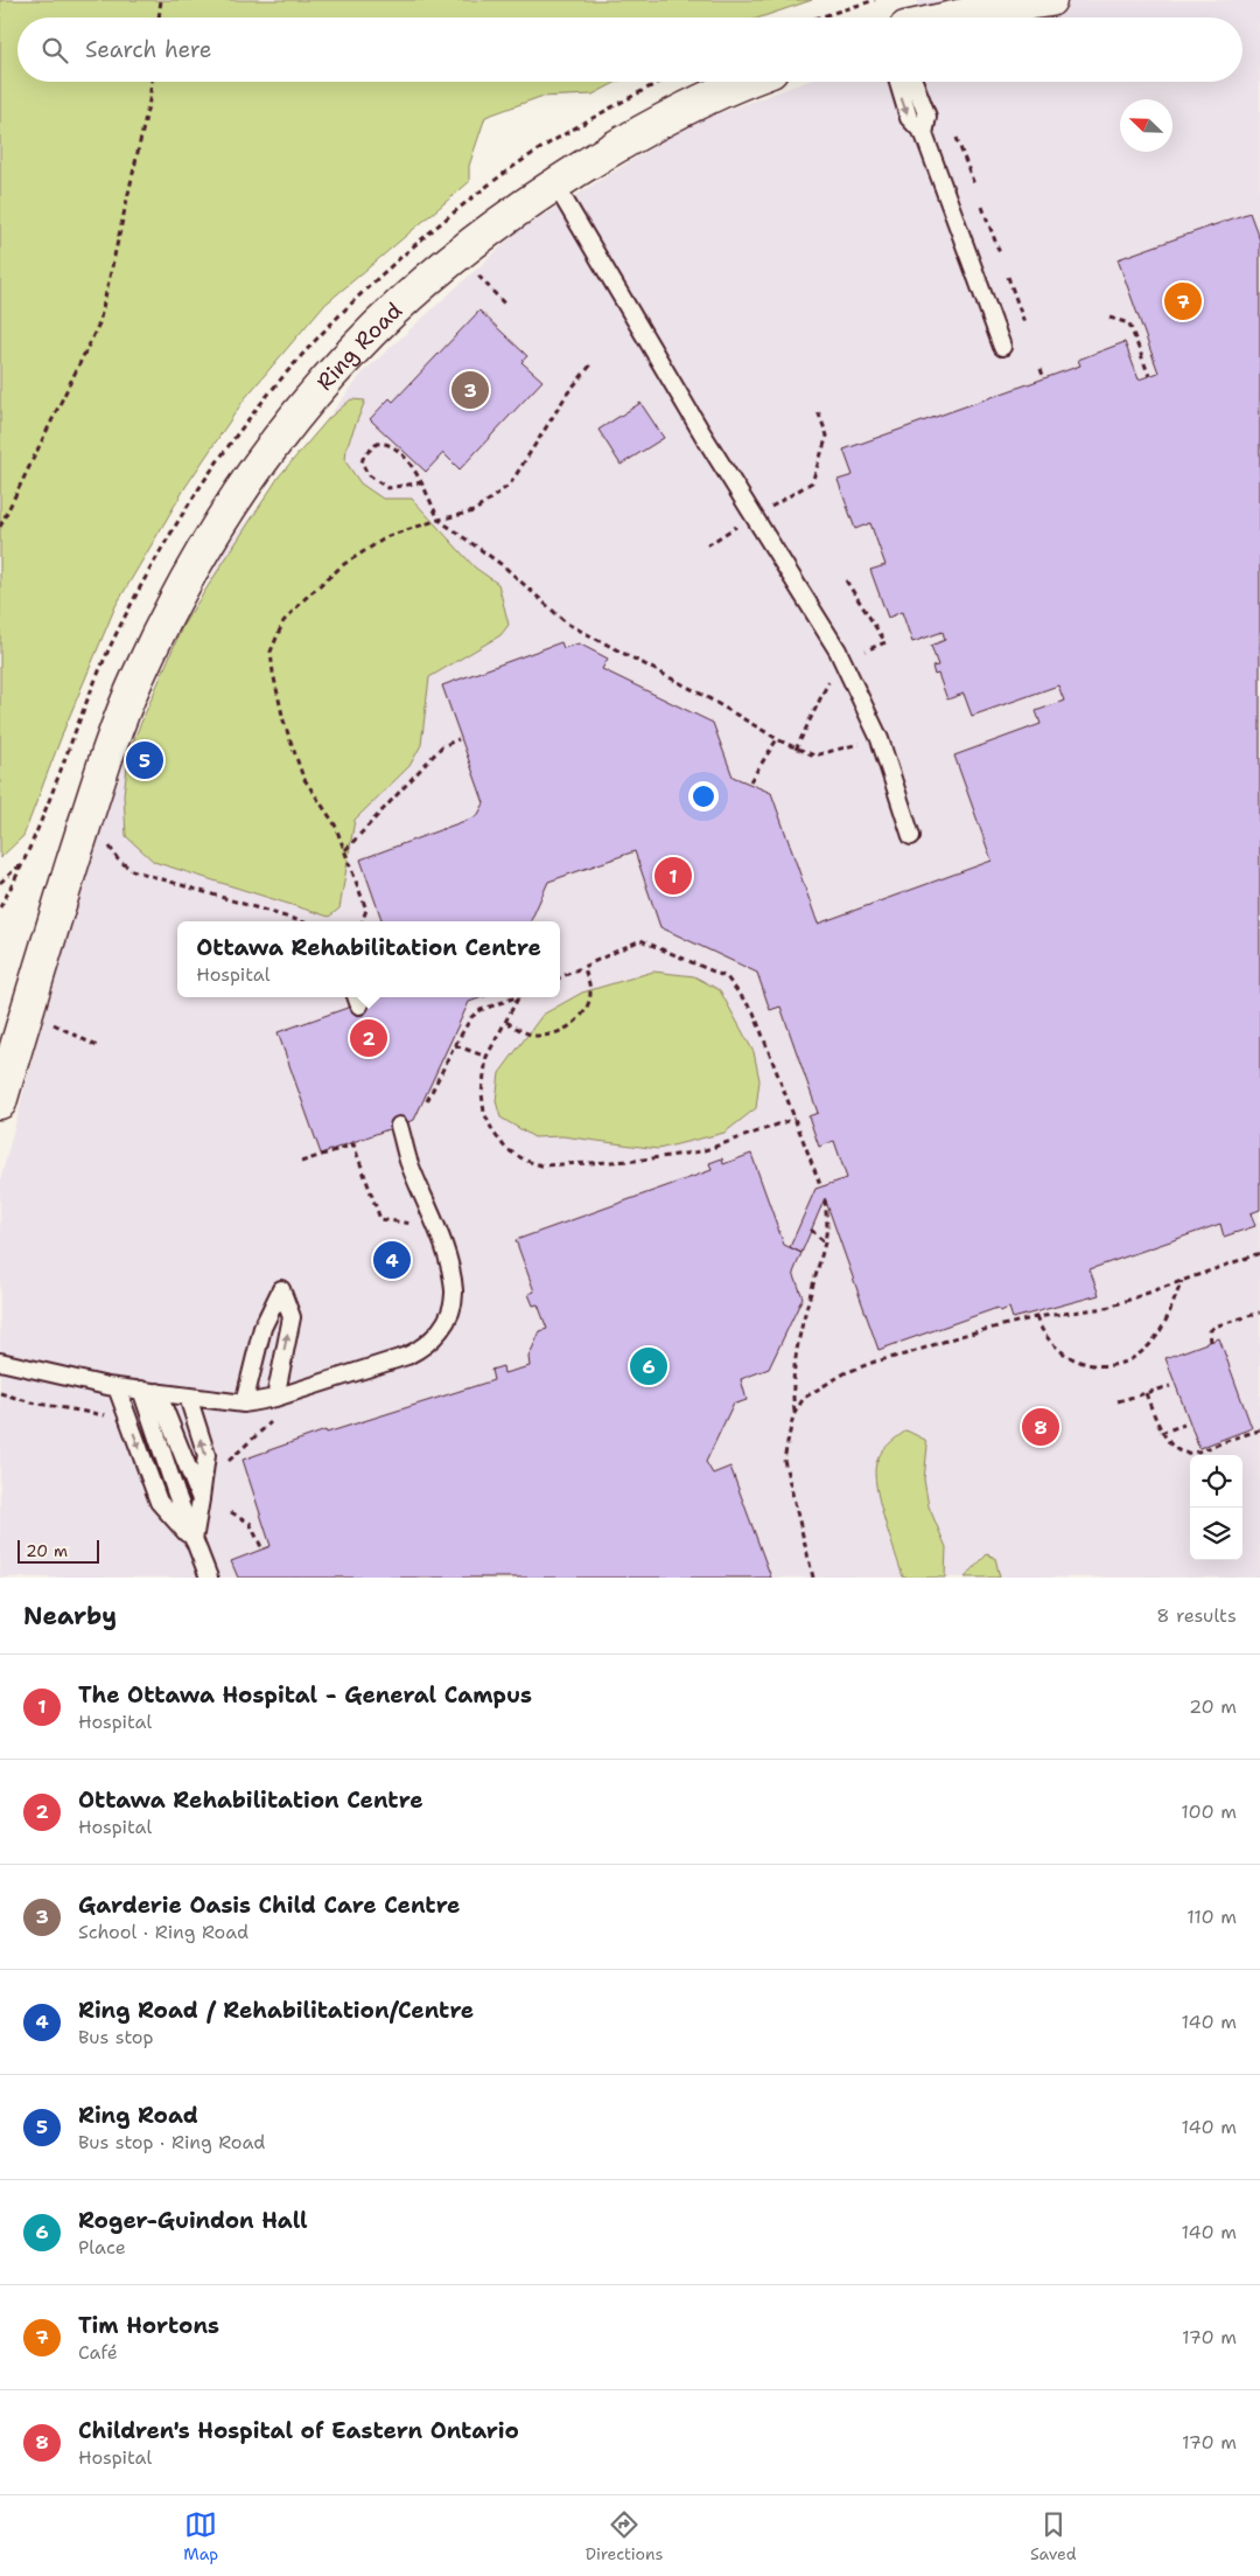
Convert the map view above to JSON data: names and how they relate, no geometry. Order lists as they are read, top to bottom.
{
  "streets": {
    "street": ["Ring Road"]
  },
  "scale_bar": "20 m",
  "north": "top left",
  "page": {
    "search": "Search here",
    "pins": [
      "7",
      "3",
      "5",
      "1",
      "2",
      "4",
      "6",
      "8"
    ],
    "popup": ["Ottawa Rehabilitation Centre", "Hospital"],
    "scale": "20 m",
    "heading": ["Nearby", "8 results"],
    "list": [
      {
        "mark": "1",
        "name": "The Ottawa Hospital - General Campus",
        "note": "Hospital",
        "value": "20 m"
      },
      {
        "mark": "2",
        "name": "Ottawa Rehabilitation Centre",
        "note": "Hospital",
        "value": "100 m"
      },
      {
        "mark": "3",
        "name": "Garderie Oasis Child Care Centre",
        "note": "School · Ring Road",
        "value": "110 m"
      },
      {
        "mark": "4",
        "name": "Ring Road / Rehabilitation/Centre",
        "note": "Bus stop",
        "value": "140 m"
      },
      {
        "mark": "5",
        "name": "Ring Road",
        "note": "Bus stop · Ring Road",
        "value": "140 m"
      },
      {
        "mark": "6",
        "name": "Roger-Guindon Hall",
        "note": "Place",
        "value": "140 m"
      },
      {
        "mark": "7",
        "name": "Tim Hortons",
        "note": "Café",
        "value": "170 m"
      },
      {
        "mark": "8",
        "name": "Children's Hospital of Eastern Ontario",
        "note": "Hospital",
        "value": "170 m"
      }
    ],
    "nav": ["Map", "Directions", "Saved"]
  }
}
